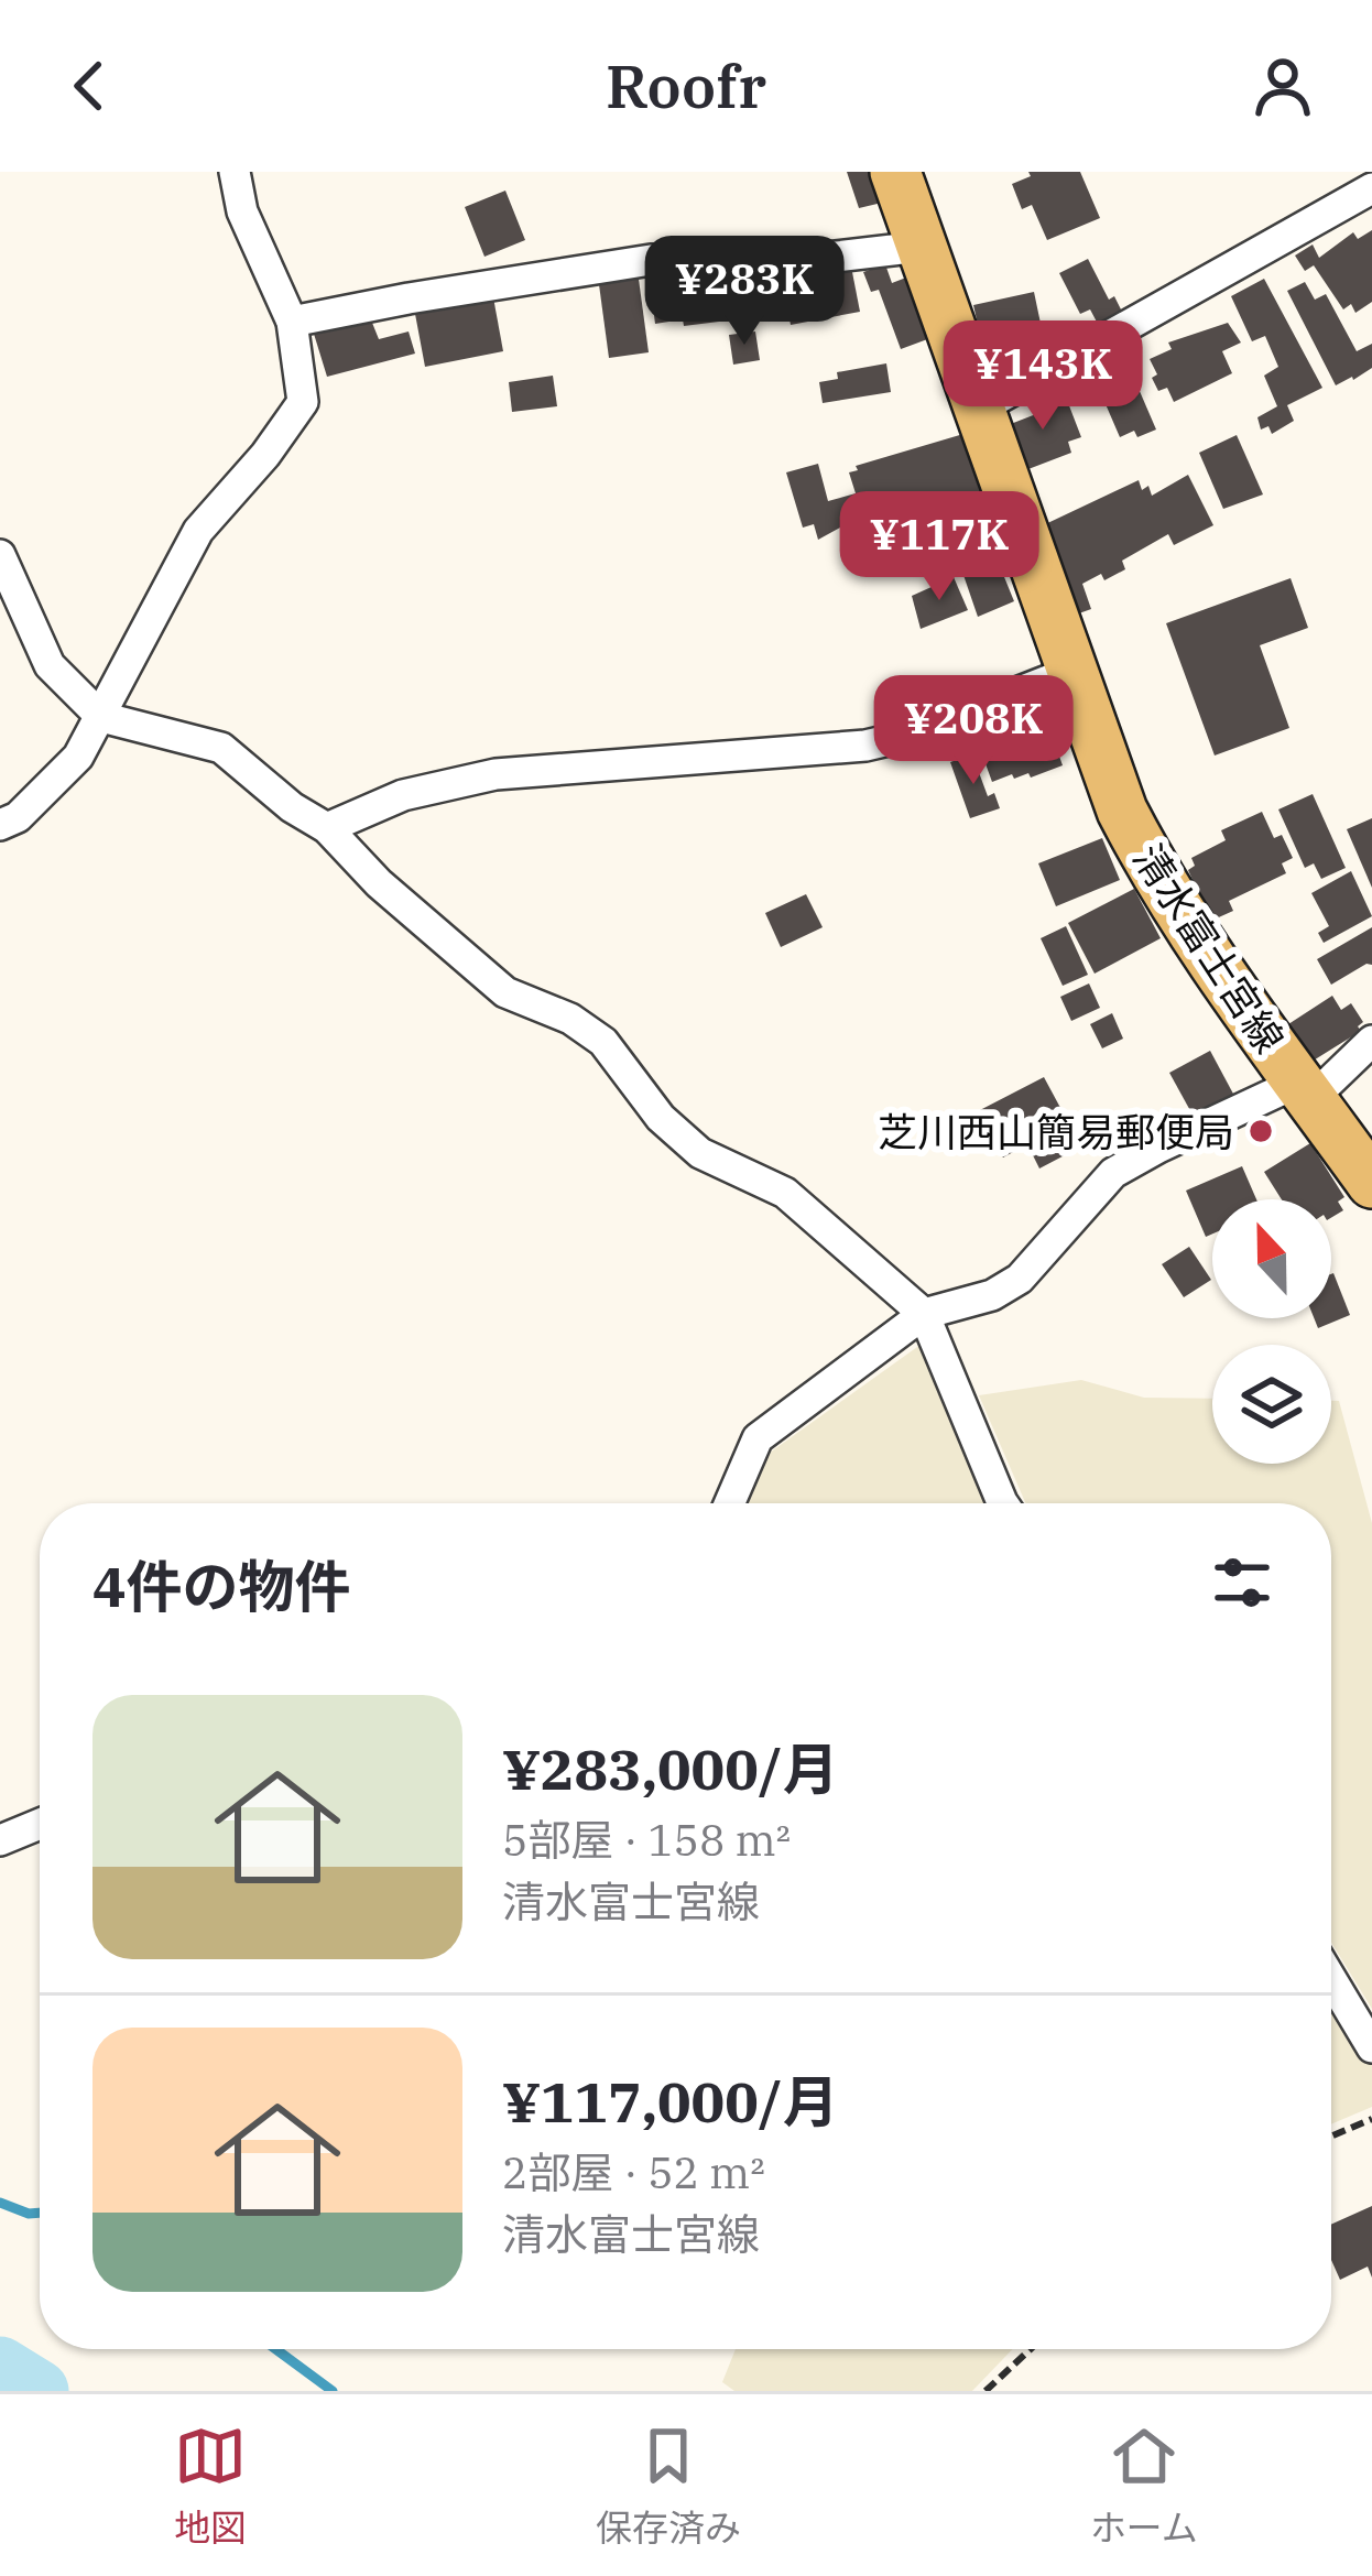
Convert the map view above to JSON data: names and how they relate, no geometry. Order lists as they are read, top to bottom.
{
  "streets": {
    "main road": ["清水富士宮線"]
  },
  "places": ["芝川西山簡易郵便局"],
  "north": "top",
  "page": {
    "header": "Roofr",
    "price": [
      "¥283K",
      "¥143K",
      "¥117K",
      "¥208K"
    ],
    "heading": "4件の物件",
    "list": [
      {
        "name": "¥283,000/月",
        "note": "5部屋 · 158 m² · 清水富士宮線"
      },
      {
        "name": "¥117,000/月",
        "note": "2部屋 · 52 m² · 清水富士宮線"
      }
    ],
    "tabs": ["地図", "保存済み", "ホーム"]
  }
}
